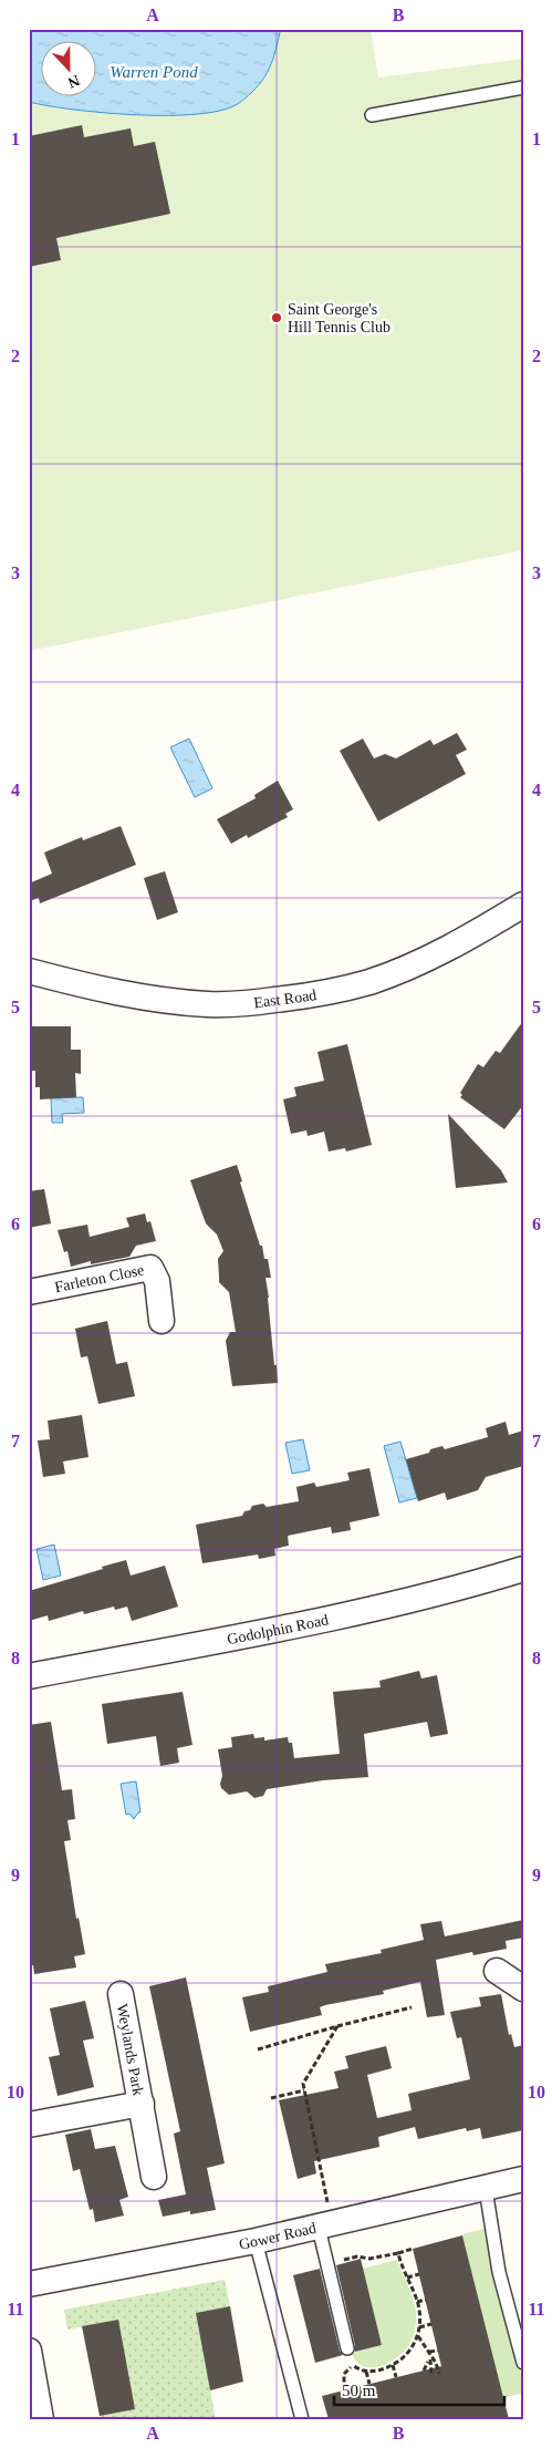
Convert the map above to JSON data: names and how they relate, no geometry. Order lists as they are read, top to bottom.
{
  "streets": {
    "street": [
      "East Road",
      "Farleton Close",
      "Godolphin Road",
      "Weylands Park",
      "Gower Road"
    ]
  },
  "water": ["Warren Pond"],
  "places": ["Saint George's Hill Tennis Club"],
  "scale_bar": "50 m",
  "north": "bottom",
  "grid": {
    "columns": ["A", "B"],
    "rows": [
      "1",
      "2",
      "3",
      "4",
      "5",
      "6",
      "7",
      "8",
      "9",
      "10",
      "11"
    ]
  }
}
